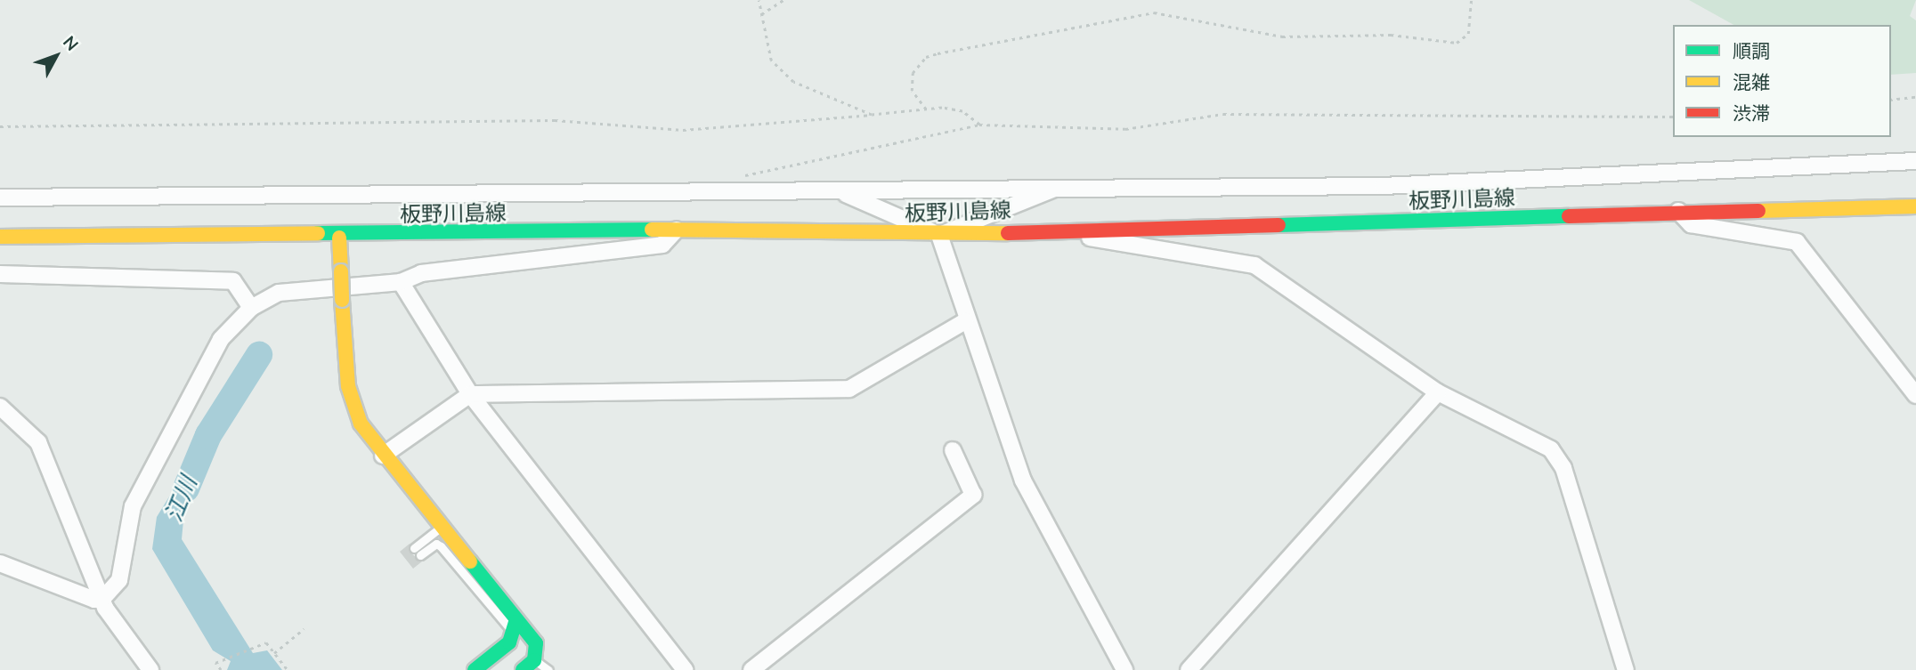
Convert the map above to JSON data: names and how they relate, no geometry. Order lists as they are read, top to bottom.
{
  "streets": {
    "main road": ["板野川島線"]
  },
  "water": ["江川"],
  "legend": ["順調", "混雑", "渋滞"],
  "north": "top right"
}
